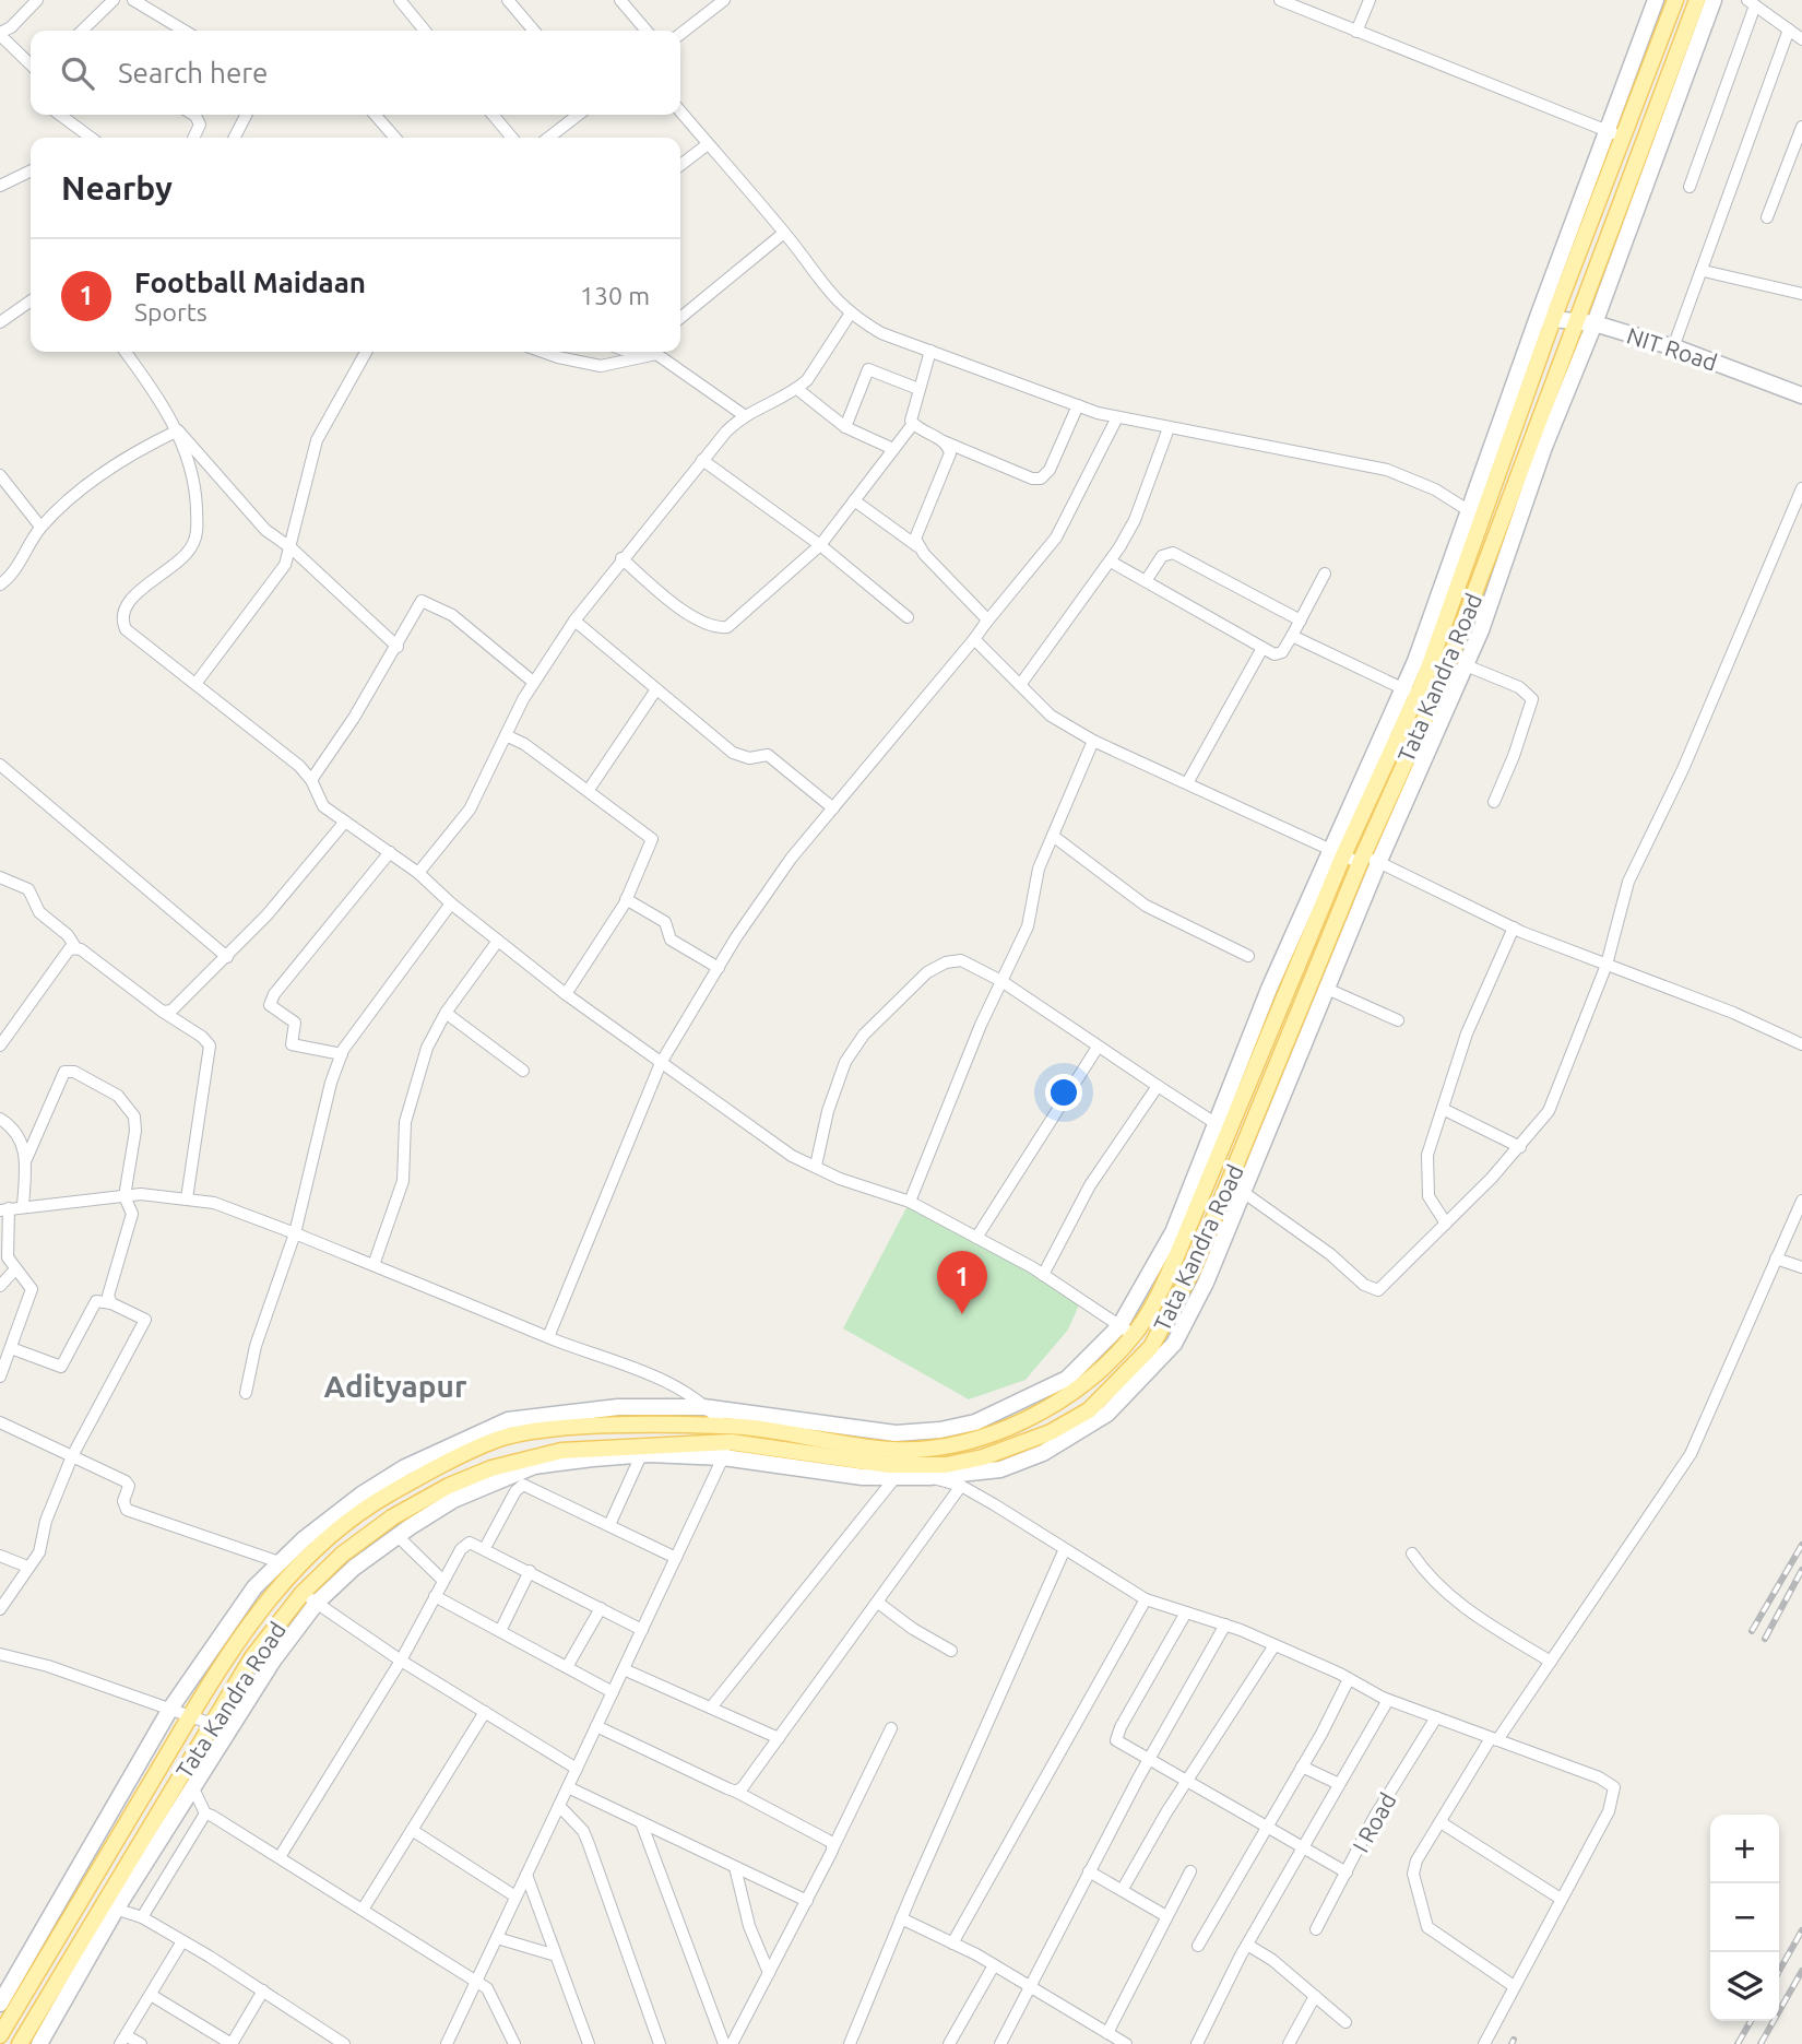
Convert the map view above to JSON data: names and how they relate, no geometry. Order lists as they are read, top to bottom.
{
  "streets": {
    "main road": ["Tata Kandra Road"],
    "street": ["NIT Road", "I Road"]
  },
  "crossings": [
    ["NIT Road", "Tata Kandra Road"]
  ],
  "districts": ["Adityapur"],
  "page": {
    "search": "Search here",
    "heading": "Nearby",
    "list": [
      {
        "mark": "1",
        "name": "Football Maidaan",
        "note": "Sports",
        "value": "130 m"
      }
    ],
    "pins": "1",
    "map_buttons": ["+", "−"]
  }
}
